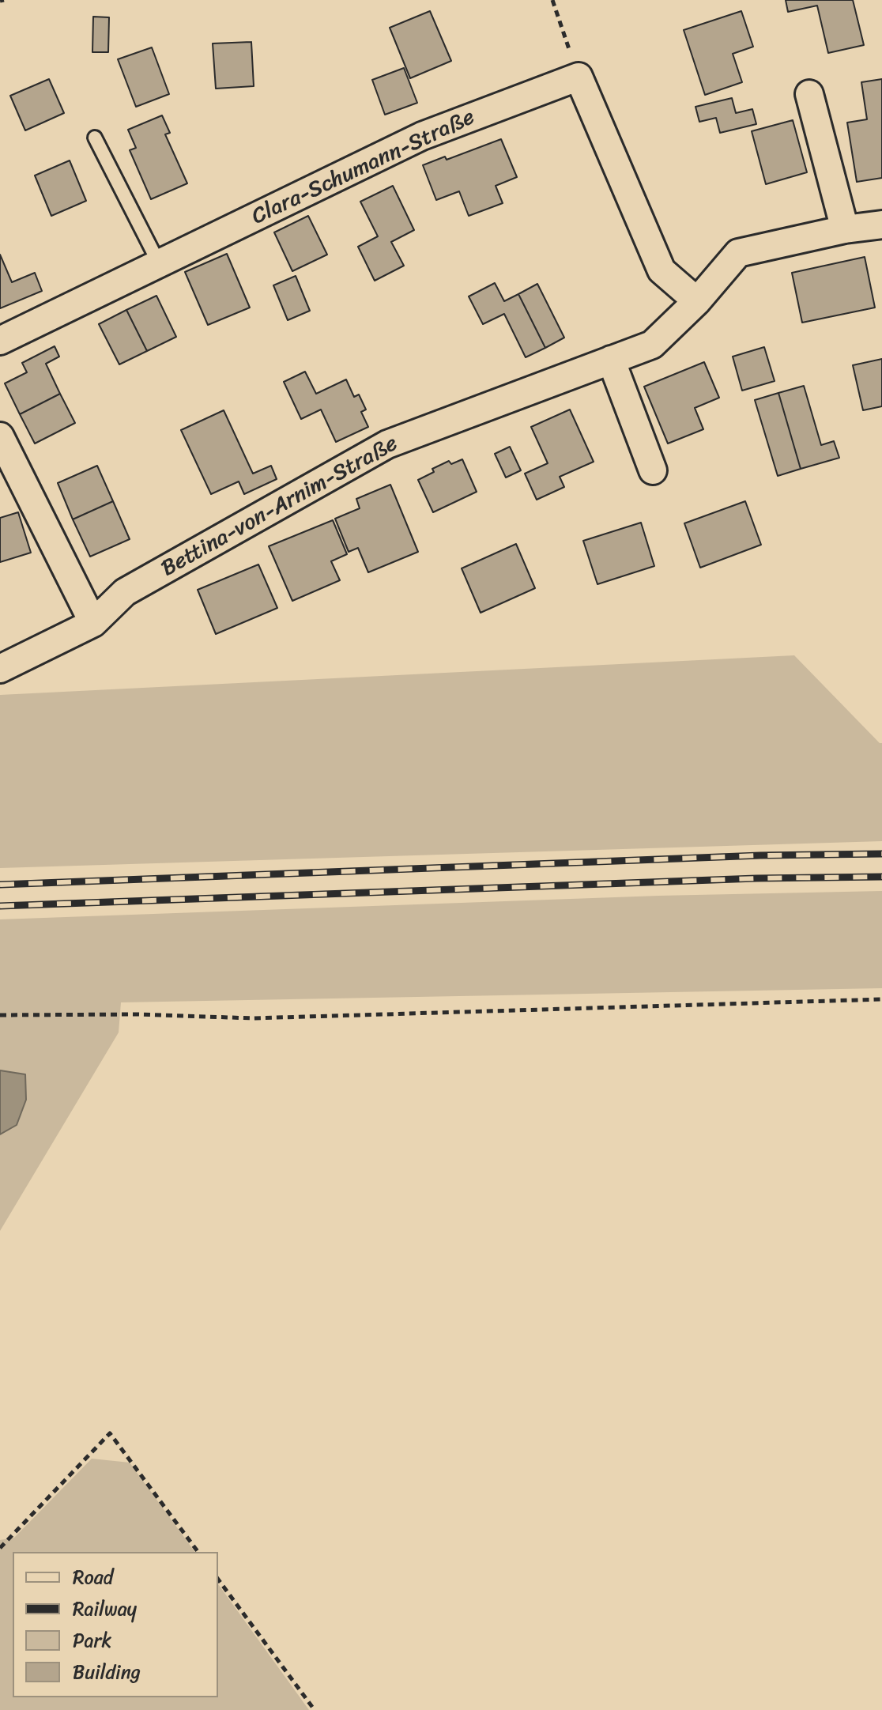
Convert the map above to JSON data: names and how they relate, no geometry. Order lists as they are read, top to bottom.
{
  "streets": {
    "street": ["Clara-Schumann-Straße", "Bettina-von-Arnim-Straße"]
  },
  "legend": [
    "Road",
    "Railway",
    "Park",
    "Building"
  ]
}
